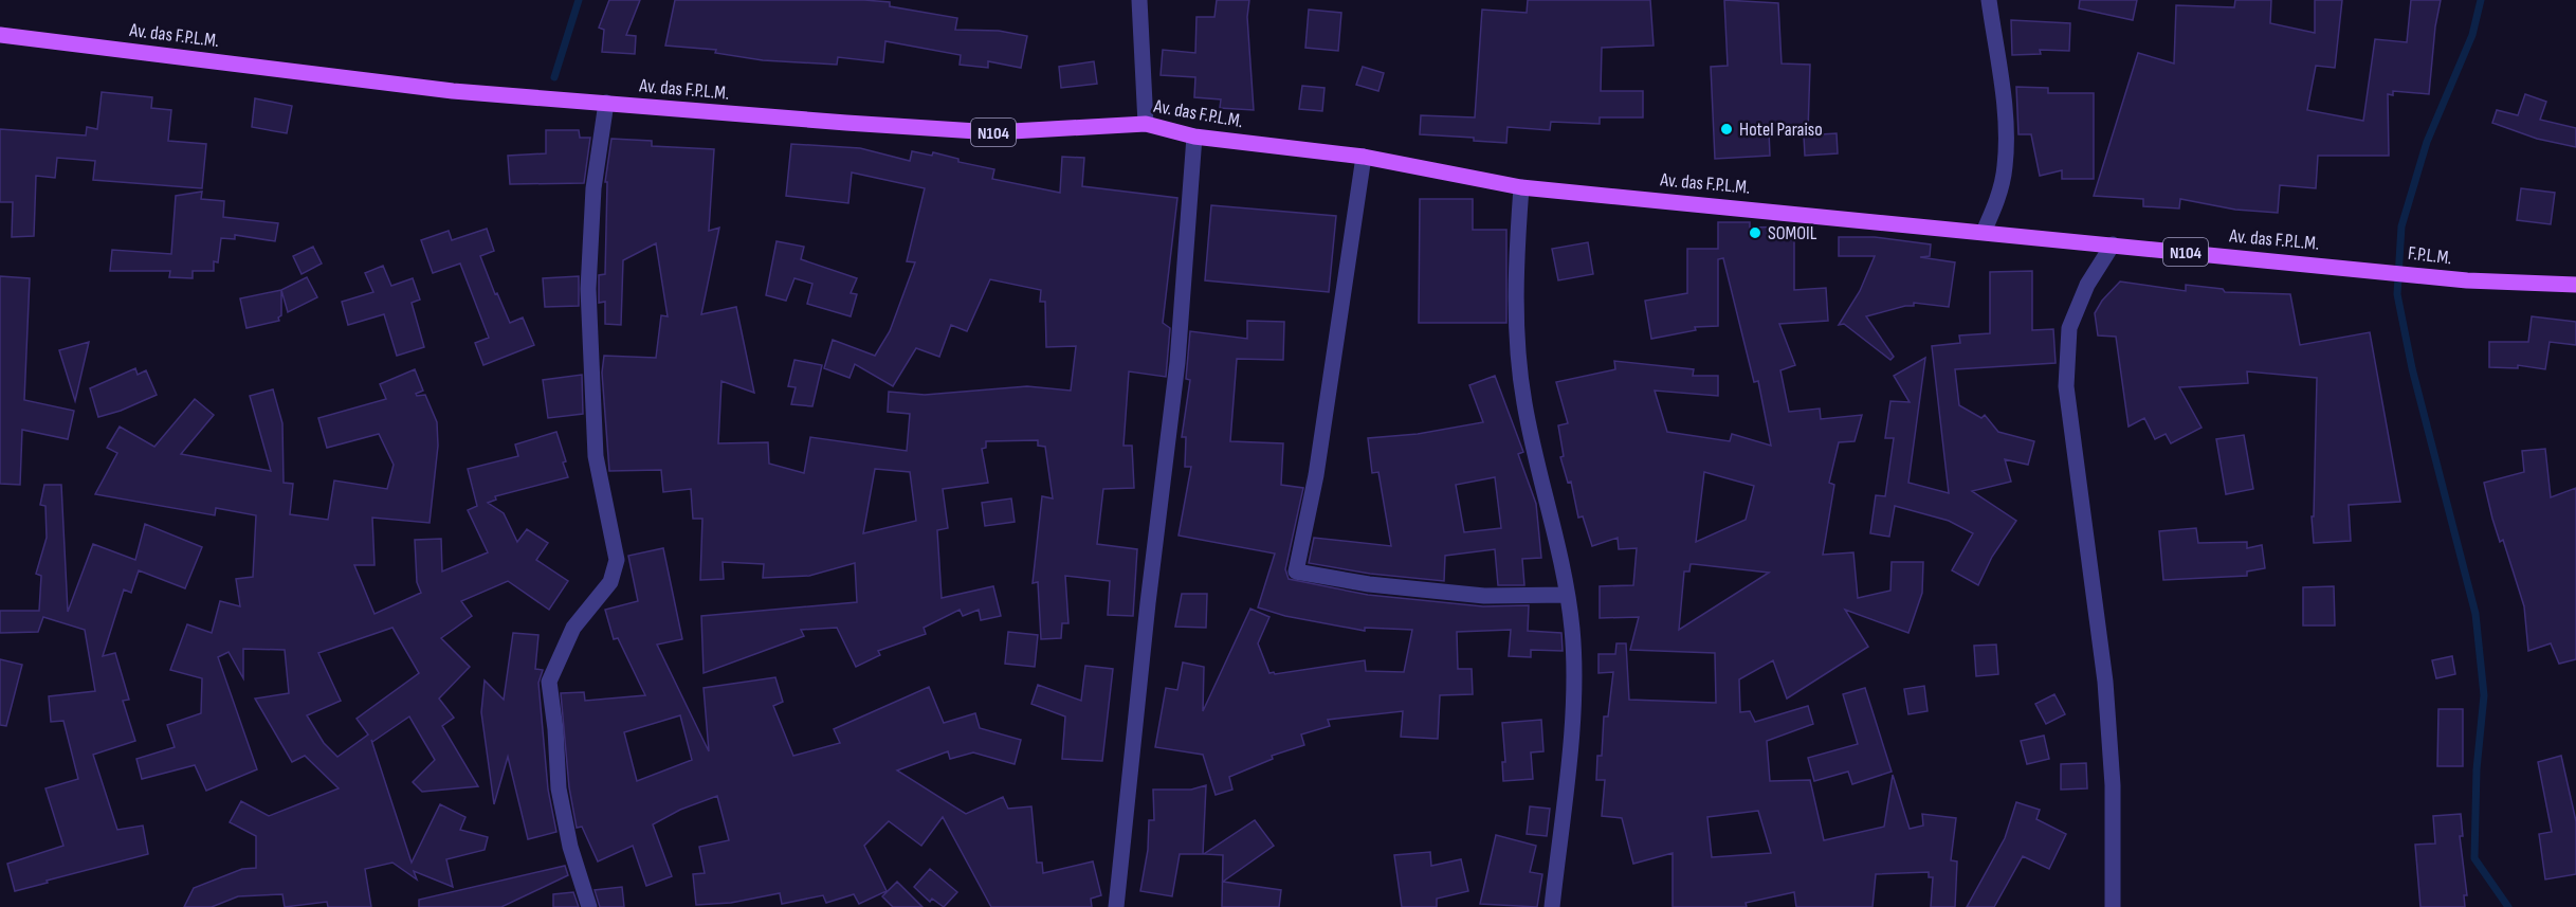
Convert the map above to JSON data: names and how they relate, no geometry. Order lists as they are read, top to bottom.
{
  "streets": {
    "main road": ["Av. das F.P.L.M.", "N104", "F.P.L.M."]
  },
  "crossings": [
    ["Av. das F.P.L.M.", "F.P.L.M."]
  ],
  "places": ["Hotel Paraiso", "SOMOIL"]
}
